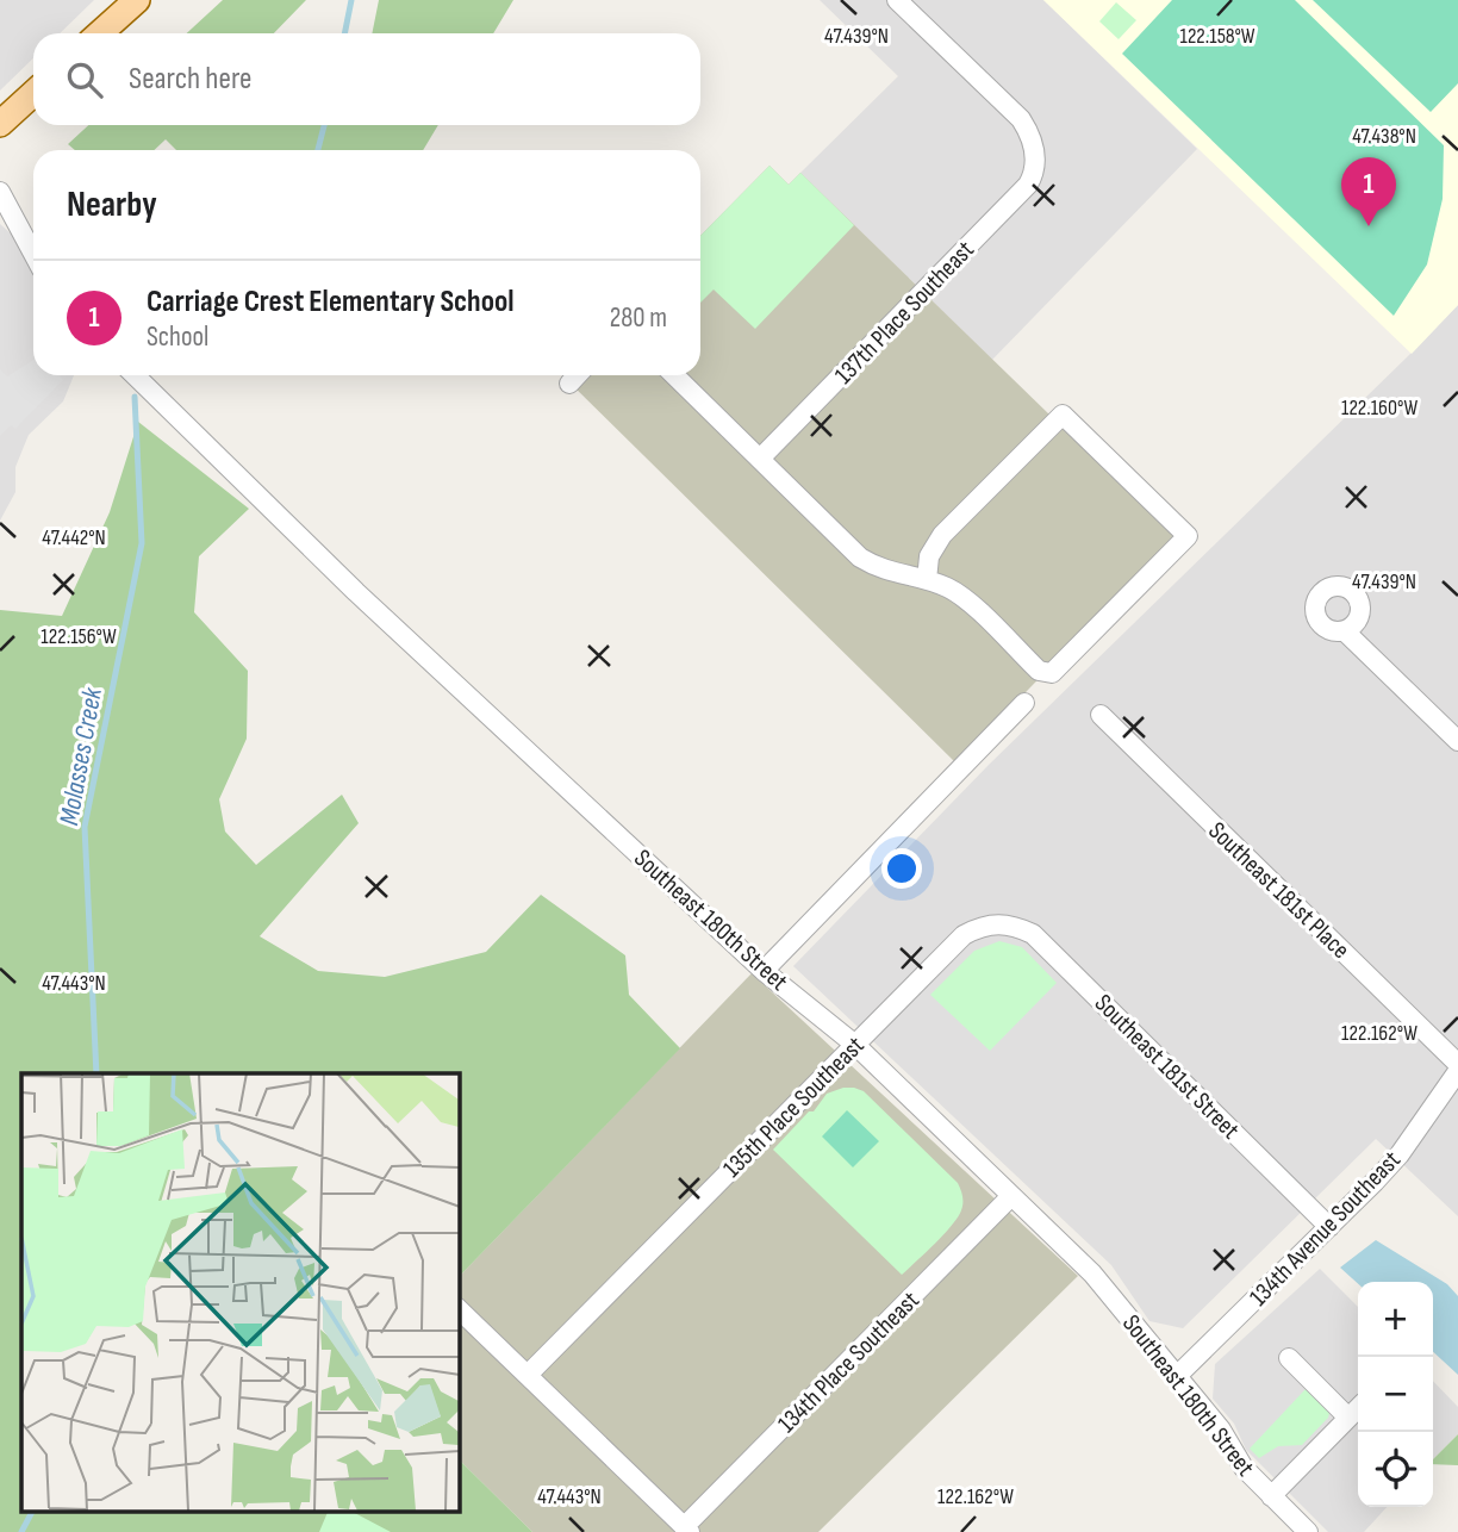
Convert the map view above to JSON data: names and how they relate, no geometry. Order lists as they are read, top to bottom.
{
  "streets": {
    "street": [
      "137th Place Southeast",
      "Southeast 181st Place",
      "Southeast 180th Street",
      "Southeast 181st Street",
      "135th Place Southeast",
      "134th Avenue Southeast",
      "134th Place Southeast"
    ]
  },
  "crossings": [
    ["Southeast 180th Street", "135th Place Southeast"],
    ["Southeast 180th Street", "134th Avenue Southeast"],
    ["Southeast 180th Street", "134th Place Southeast"],
    ["Southeast 181st Street", "135th Place Southeast"],
    ["Southeast 181st Street", "134th Avenue Southeast"]
  ],
  "water": ["Molasses Creek"],
  "page": {
    "search": "Search here",
    "heading": "Nearby",
    "pins": "1",
    "list": [
      {
        "mark": "1",
        "name": "Carriage Crest Elementary School",
        "note": "School",
        "value": "280 m"
      }
    ],
    "map_buttons": ["+", "−"]
  },
  "coordinates": [
    "47.439°N",
    "122.158°W",
    "47.438°N",
    "122.160°W",
    "47.442°N",
    "122.156°W",
    "47.443°N",
    "122.162°W"
  ]
}
